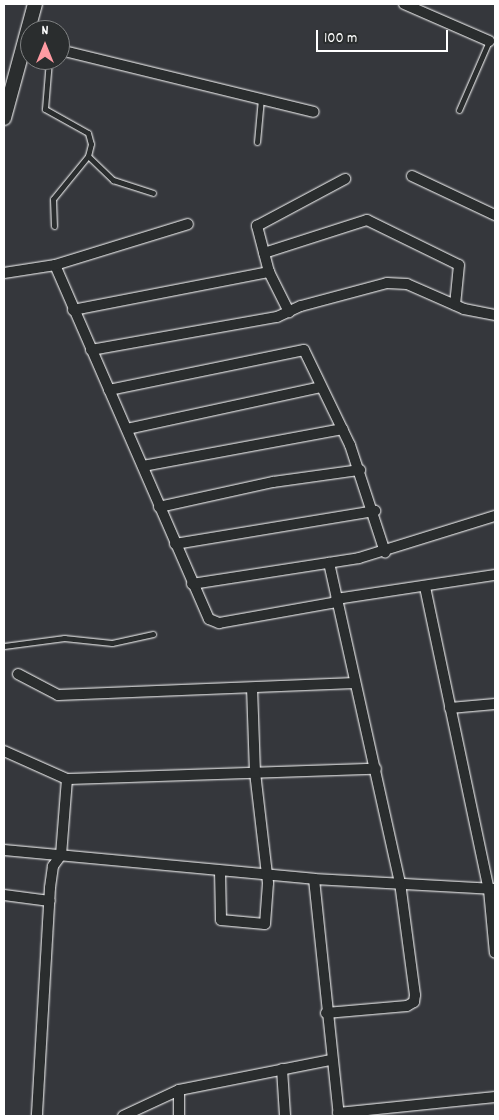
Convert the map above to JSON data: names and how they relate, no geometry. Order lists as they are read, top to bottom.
{
  "scale_bar": "100 m",
  "north": "top"
}
